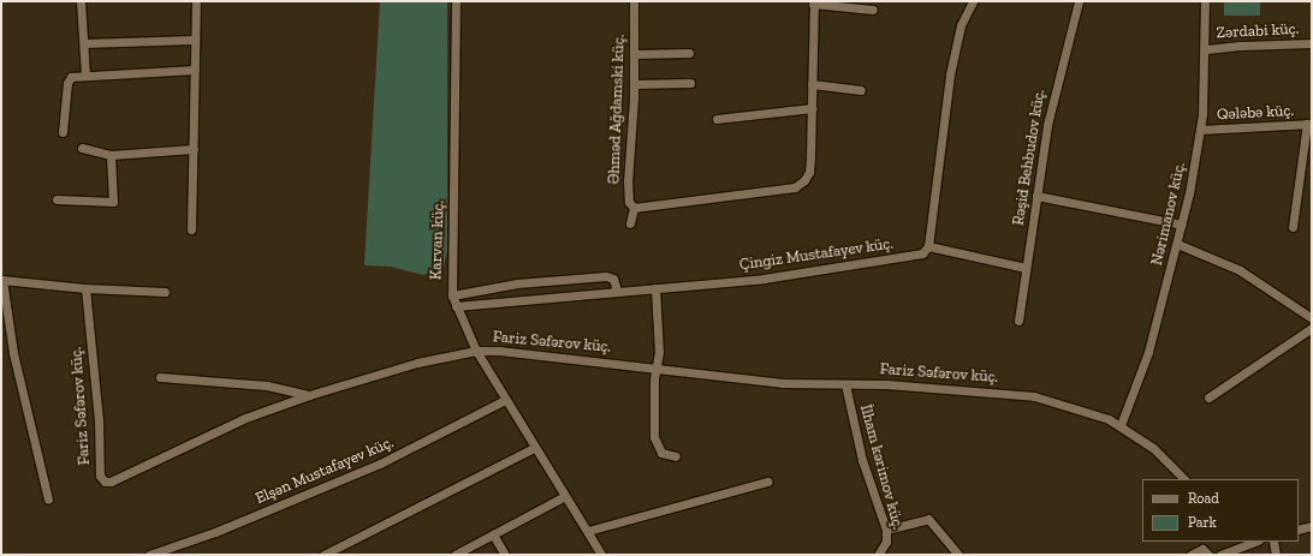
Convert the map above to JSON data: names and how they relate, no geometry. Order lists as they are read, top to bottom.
{
  "streets": {
    "street": [
      "Zərdabi küç.",
      "Əhməd Ağdamski küç.",
      "Qələbə küç.",
      "Rəşid Behbudov küç.",
      "Nərimanov küç.",
      "Karvan küç.",
      "Çingiz Mustafayev küç.",
      "Fariz Səfərov küç.",
      "İlham kərimov küç.",
      "Elşən Mustafayev küç."
    ]
  },
  "crossings": [
    ["Zərdabi küç.", "Nərimanov küç."],
    ["Qələbə küç.", "Nərimanov küç."],
    ["Nərimanov küç.", "Fariz Səfərov küç."],
    ["Karvan küç.", "Çingiz Mustafayev küç."],
    ["Karvan küç.", "Fariz Səfərov küç."],
    ["Karvan küç.", "Elşən Mustafayev küç."],
    ["Fariz Səfərov küç.", "İlham kərimov küç."]
  ],
  "legend": ["Road", "Park"]
}
